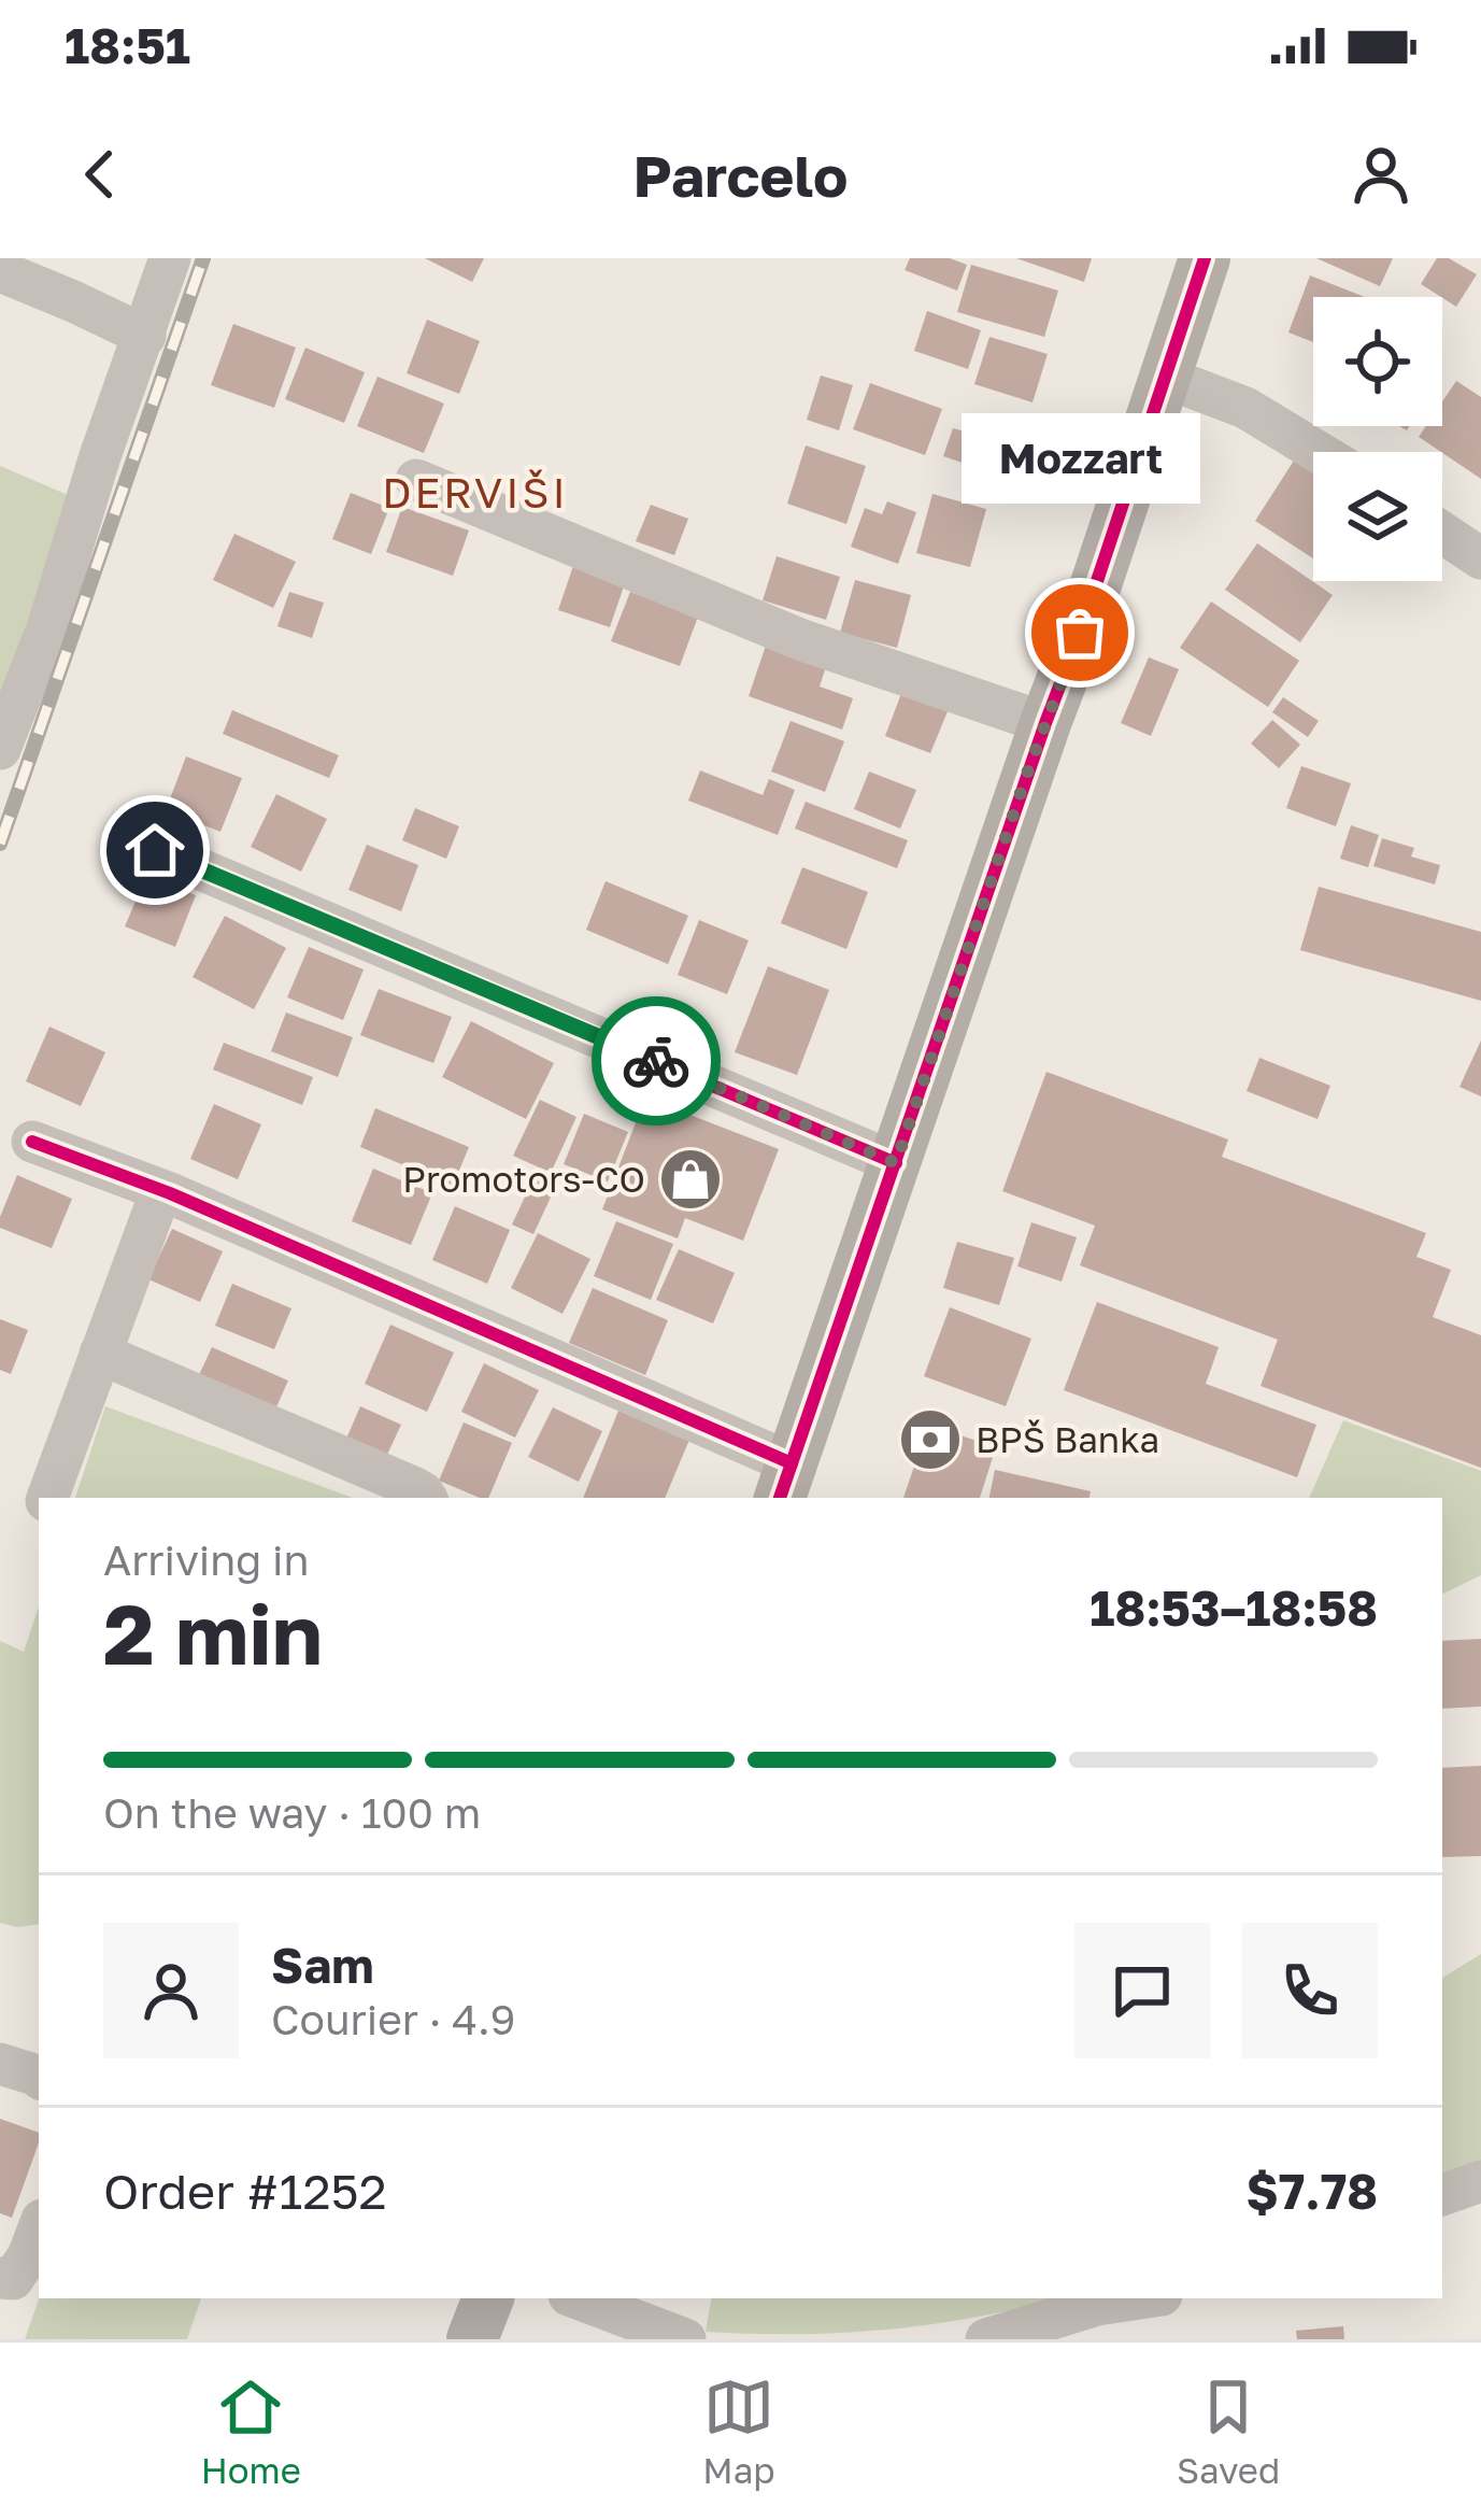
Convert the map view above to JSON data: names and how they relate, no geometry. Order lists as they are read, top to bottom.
{
  "districts": ["DERVIŠI"],
  "places": {
    "other": ["Mozzart"],
    "shop": ["Promotors-CO"],
    "bank": ["BPŠ Banka"]
  },
  "page": {
    "status": "18:51",
    "header": "Parcelo",
    "bubble": "Mozzart",
    "heading": ["2 min", "Arriving in", "18:53–18:58"],
    "panel": [
      "Sam",
      "Courier · 4.9",
      "Order #1252",
      "$7.78"
    ],
    "bar": "On the way · 100 m",
    "tabs": ["Home", "Map", "Saved"]
  }
}
